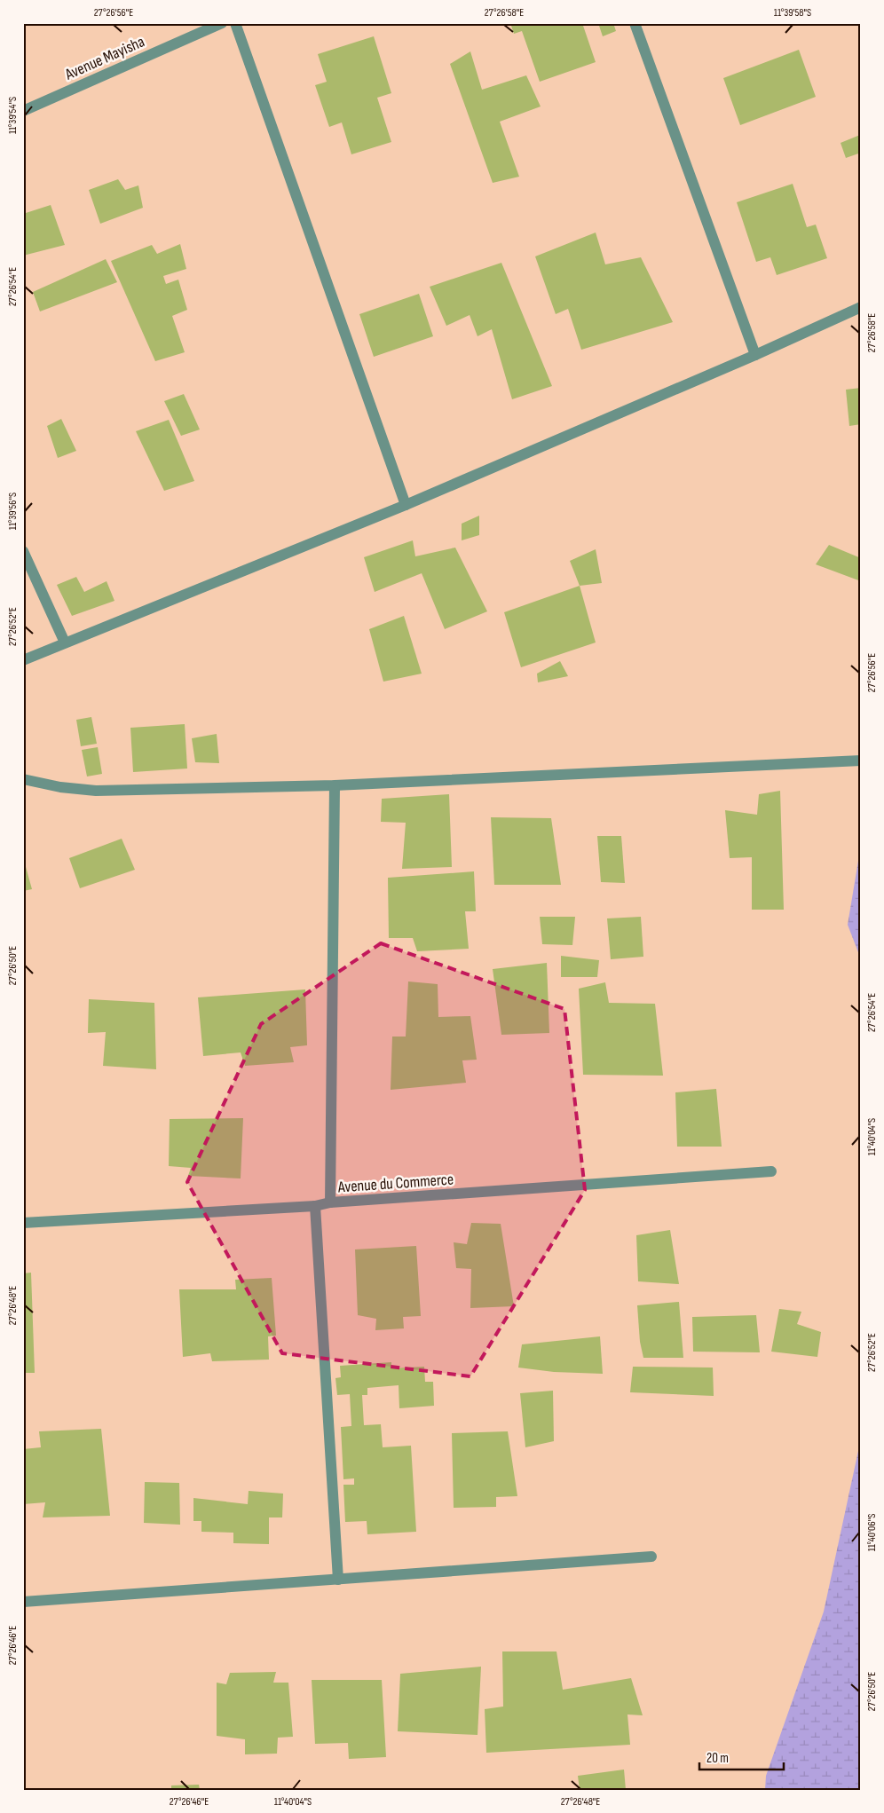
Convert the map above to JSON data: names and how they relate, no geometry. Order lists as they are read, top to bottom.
{
  "streets": {
    "street": ["Avenue Mayisha", "Avenue du Commerce"]
  },
  "scale_bar": "20 m",
  "coordinates": [
    "27°26'56\"E",
    "27°26'58\"E",
    "11°39'58\"S",
    "11°39'54\"S",
    "27°26'54\"E",
    "11°39'56\"S",
    "27°26'52\"E",
    "27°26'50\"E",
    "11°40'04\"S",
    "27°26'48\"E",
    "11°40'06\"S",
    "27°26'46\"E"
  ]
}
